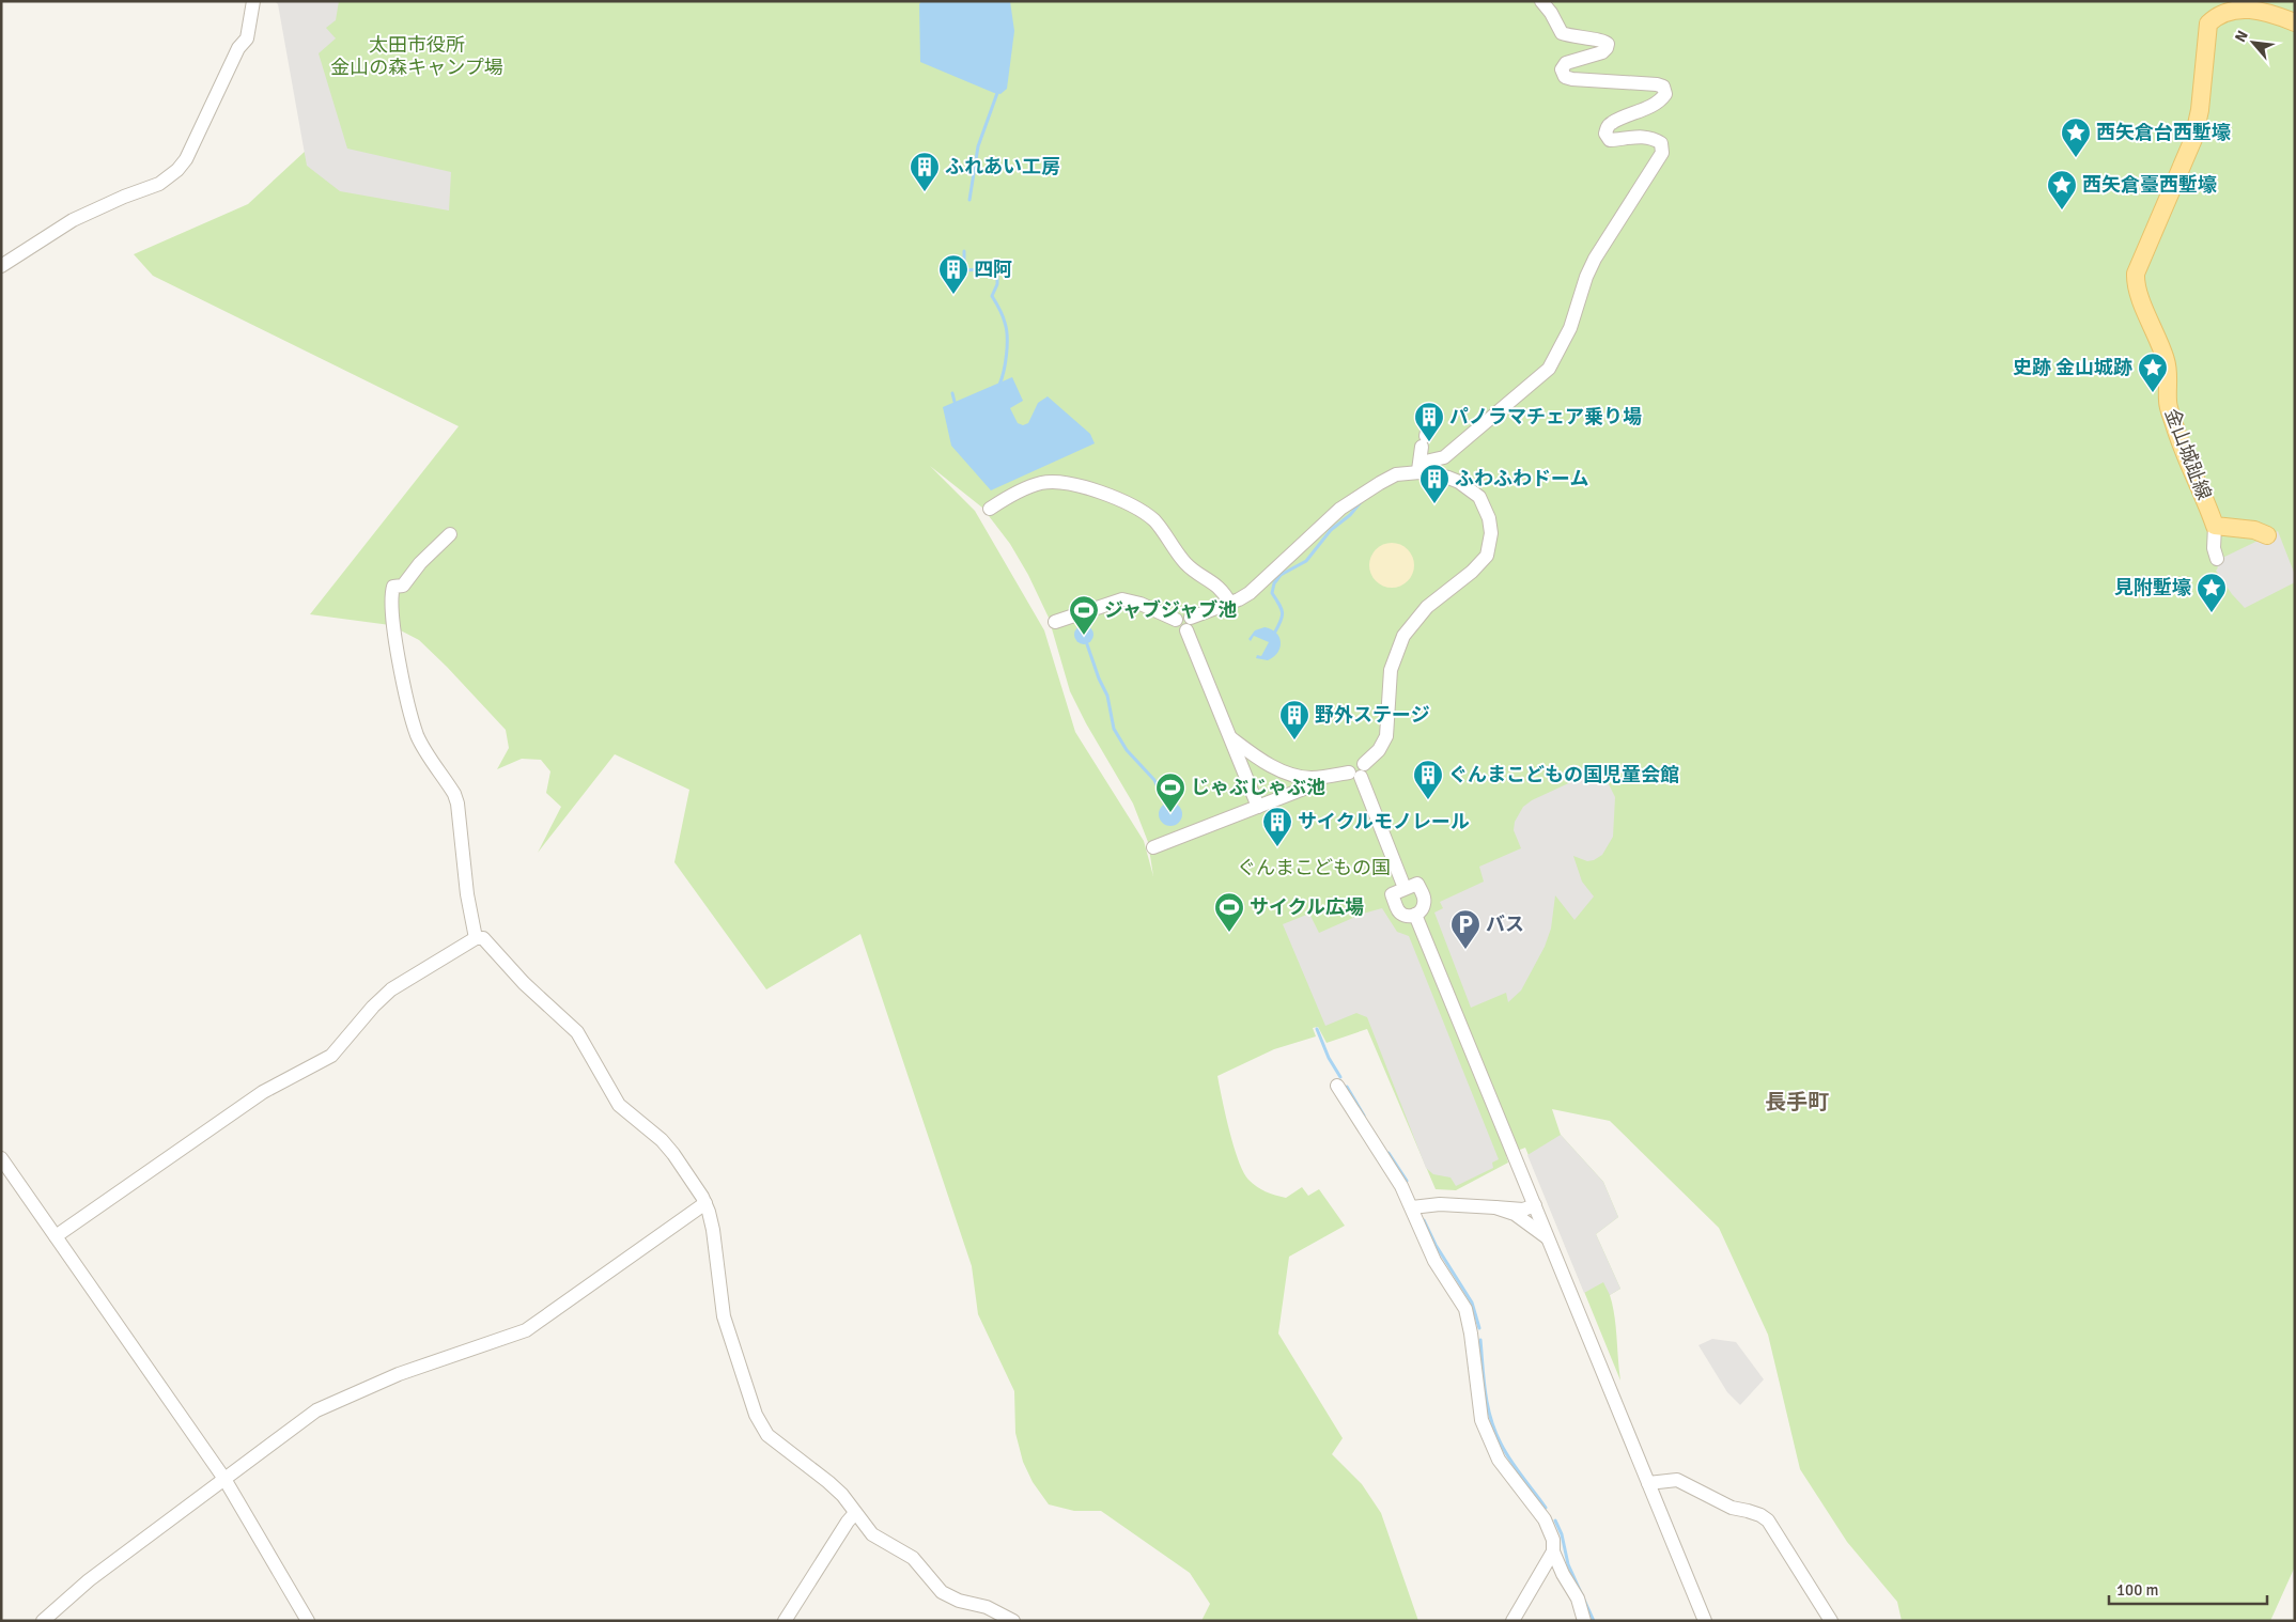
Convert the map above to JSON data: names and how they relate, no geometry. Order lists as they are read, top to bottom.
{
  "streets": {
    "main road": ["金山城趾線"]
  },
  "districts": ["長手町"],
  "parks": ["太田市役所 金山の森キャンプ場", "ぐんまこどもの国"],
  "places": {
    "place": [
      "西矢倉台西塹壕",
      "西矢倉臺西塹壕",
      "史跡 金山城跡",
      "見附塹壕"
    ],
    "building": [
      "ふれあい工房",
      "四阿",
      "パノラマチェア乗り場",
      "ふわふわドーム",
      "野外ステージ",
      "ぐんまこどもの国児童会館",
      "サイクルモノレール"
    ],
    "sports": ["ジャブジャブ池", "じゃぶじゃぶ池", "サイクル広場"],
    "parking": ["バス"]
  },
  "scale_bar": "100 m",
  "north": "top left"
}
